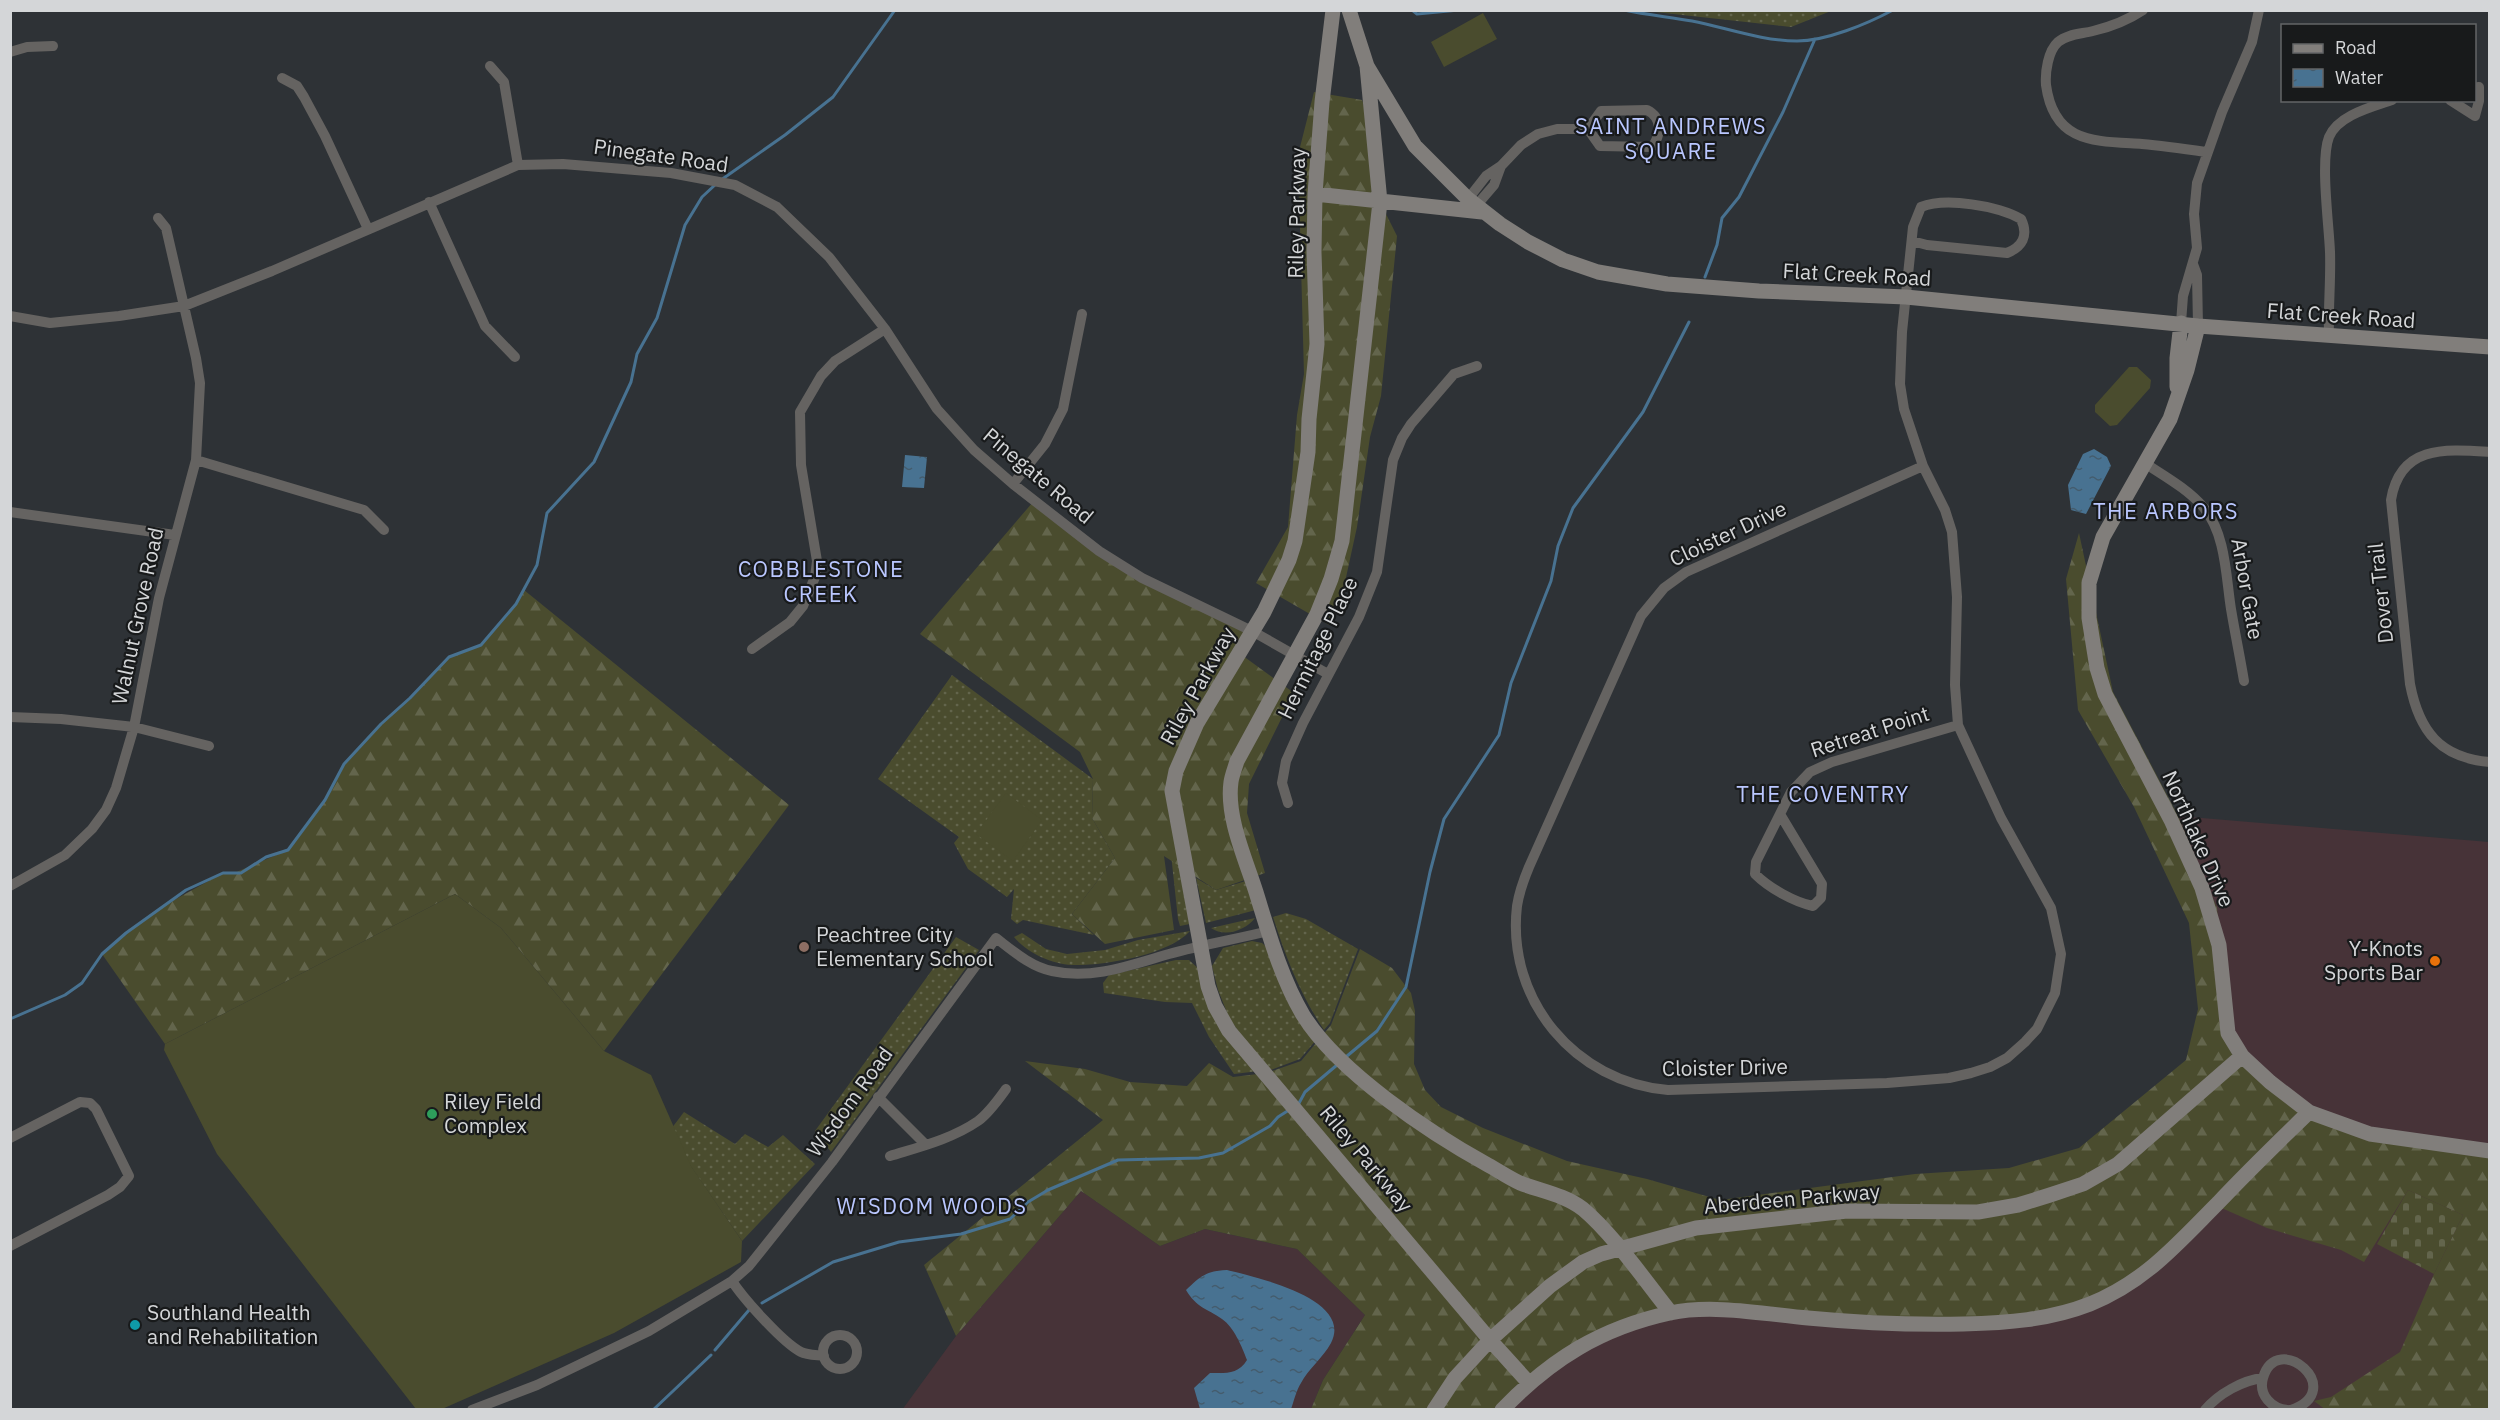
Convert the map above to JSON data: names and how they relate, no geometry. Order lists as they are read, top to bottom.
{
  "streets": {
    "street": [
      "Pinegate Road",
      "Riley Parkway",
      "Flat Creek Road",
      "Cloister Drive",
      "Arbor Gate",
      "Dover Trail",
      "Walnut Grove Road",
      "Hermitage Place",
      "Retreat Point",
      "Northlake Drive",
      "Wisdom Road",
      "Aberdeen Parkway"
    ]
  },
  "crossings": [
    ["Pinegate Road", "Riley Parkway"],
    ["Pinegate Road", "Walnut Grove Road"],
    ["Pinegate Road", "Hermitage Place"],
    ["Riley Parkway", "Wisdom Road"],
    ["Riley Parkway", "Aberdeen Parkway"],
    ["Flat Creek Road", "Cloister Drive"],
    ["Flat Creek Road", "Northlake Drive"],
    ["Cloister Drive", "Retreat Point"],
    ["Arbor Gate", "Northlake Drive"],
    ["Northlake Drive", "Aberdeen Parkway"]
  ],
  "districts": [
    "SAINT ANDREWS SQUARE",
    "THE ARBORS",
    "COBBLESTONE CREEK",
    "THE COVENTRY",
    "WISDOM WOODS"
  ],
  "places": [
    "Peachtree City Elementary School",
    "Y-Knots Sports Bar",
    "Riley Field Complex",
    "Southland Health and Rehabilitation"
  ],
  "legend": ["Road", "Water"]
}
